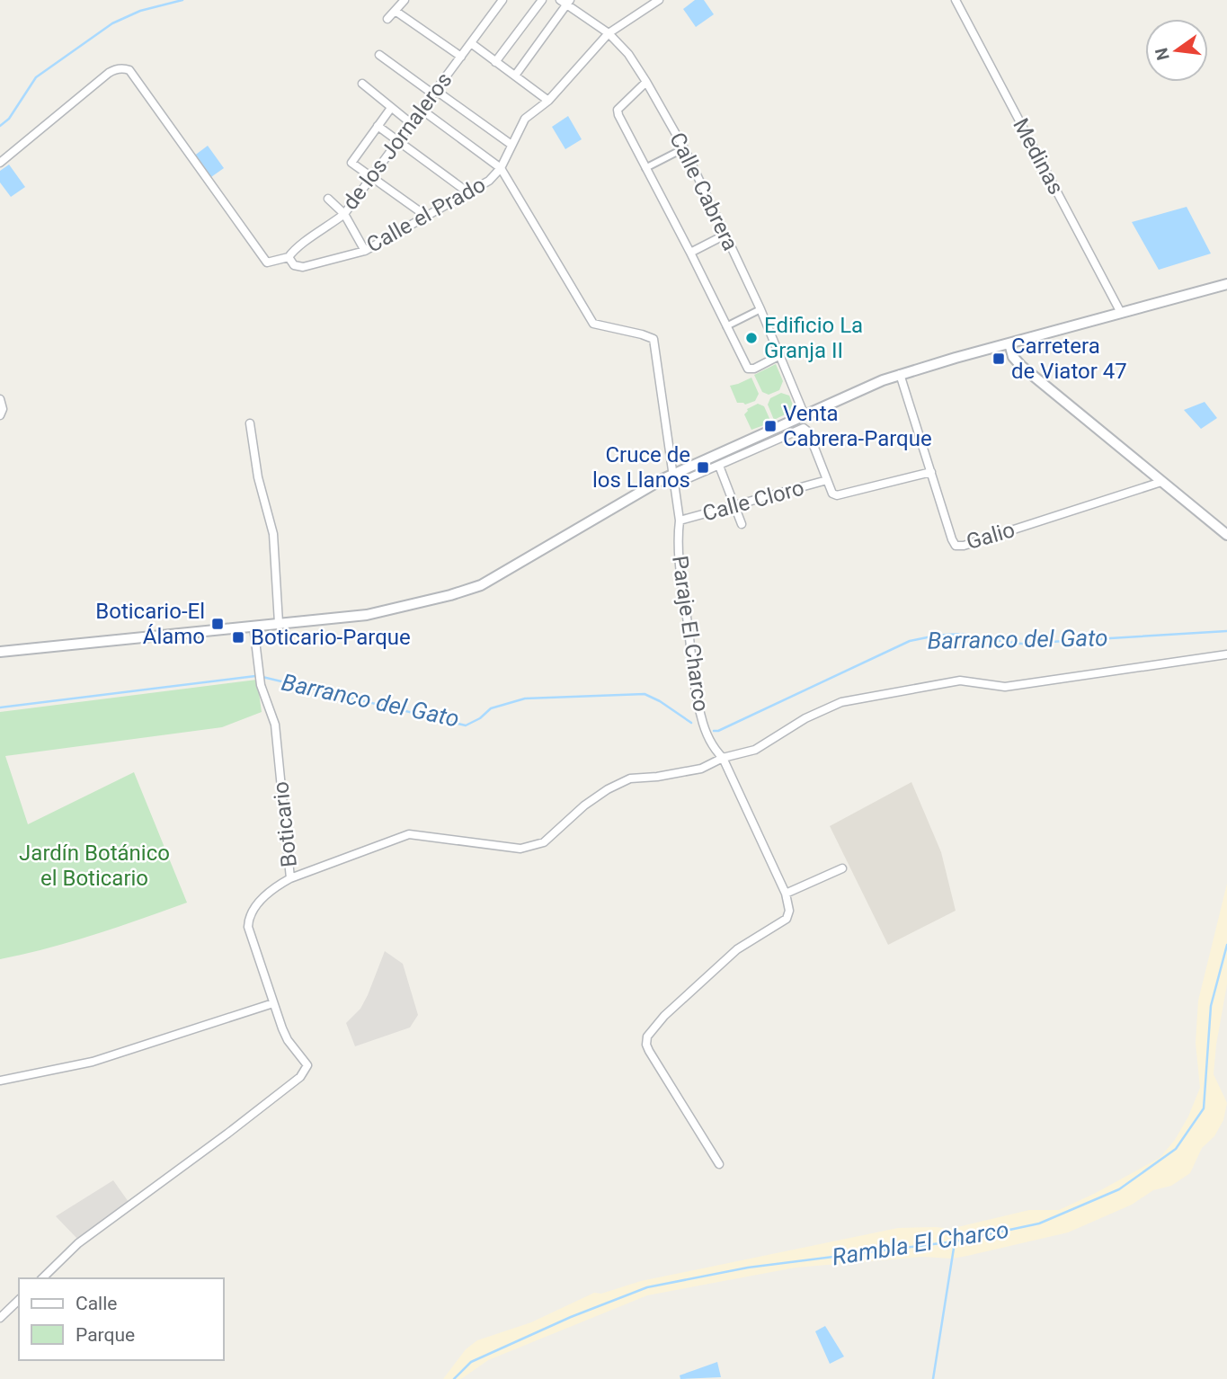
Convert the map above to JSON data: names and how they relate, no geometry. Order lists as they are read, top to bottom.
{
  "streets": {
    "street": [
      "de los Jornaleros",
      "Medinas",
      "Calle Cabrera",
      "Calle el Prado",
      "Calle Cloro",
      "Galio",
      "Paraje El Charco",
      "Boticario"
    ]
  },
  "crossings": [
    ["de los Jornaleros", "Calle el Prado"],
    ["Calle Cabrera", "Calle el Prado"],
    ["Calle el Prado", "Paraje El Charco"],
    ["Calle Cloro", "Paraje El Charco"]
  ],
  "water": ["Barranco del Gato", "Rambla El Charco"],
  "parks": ["Jardín Botánico el Boticario"],
  "places": {
    "other": ["Edificio La Granja II"],
    "transit": [
      "Carretera de Viator 47",
      "Venta Cabrera-Parque",
      "Cruce de los Llanos",
      "Boticario-El Álamo",
      "Boticario-Parque"
    ]
  },
  "legend": ["Calle", "Parque"],
  "north": "left"
}
